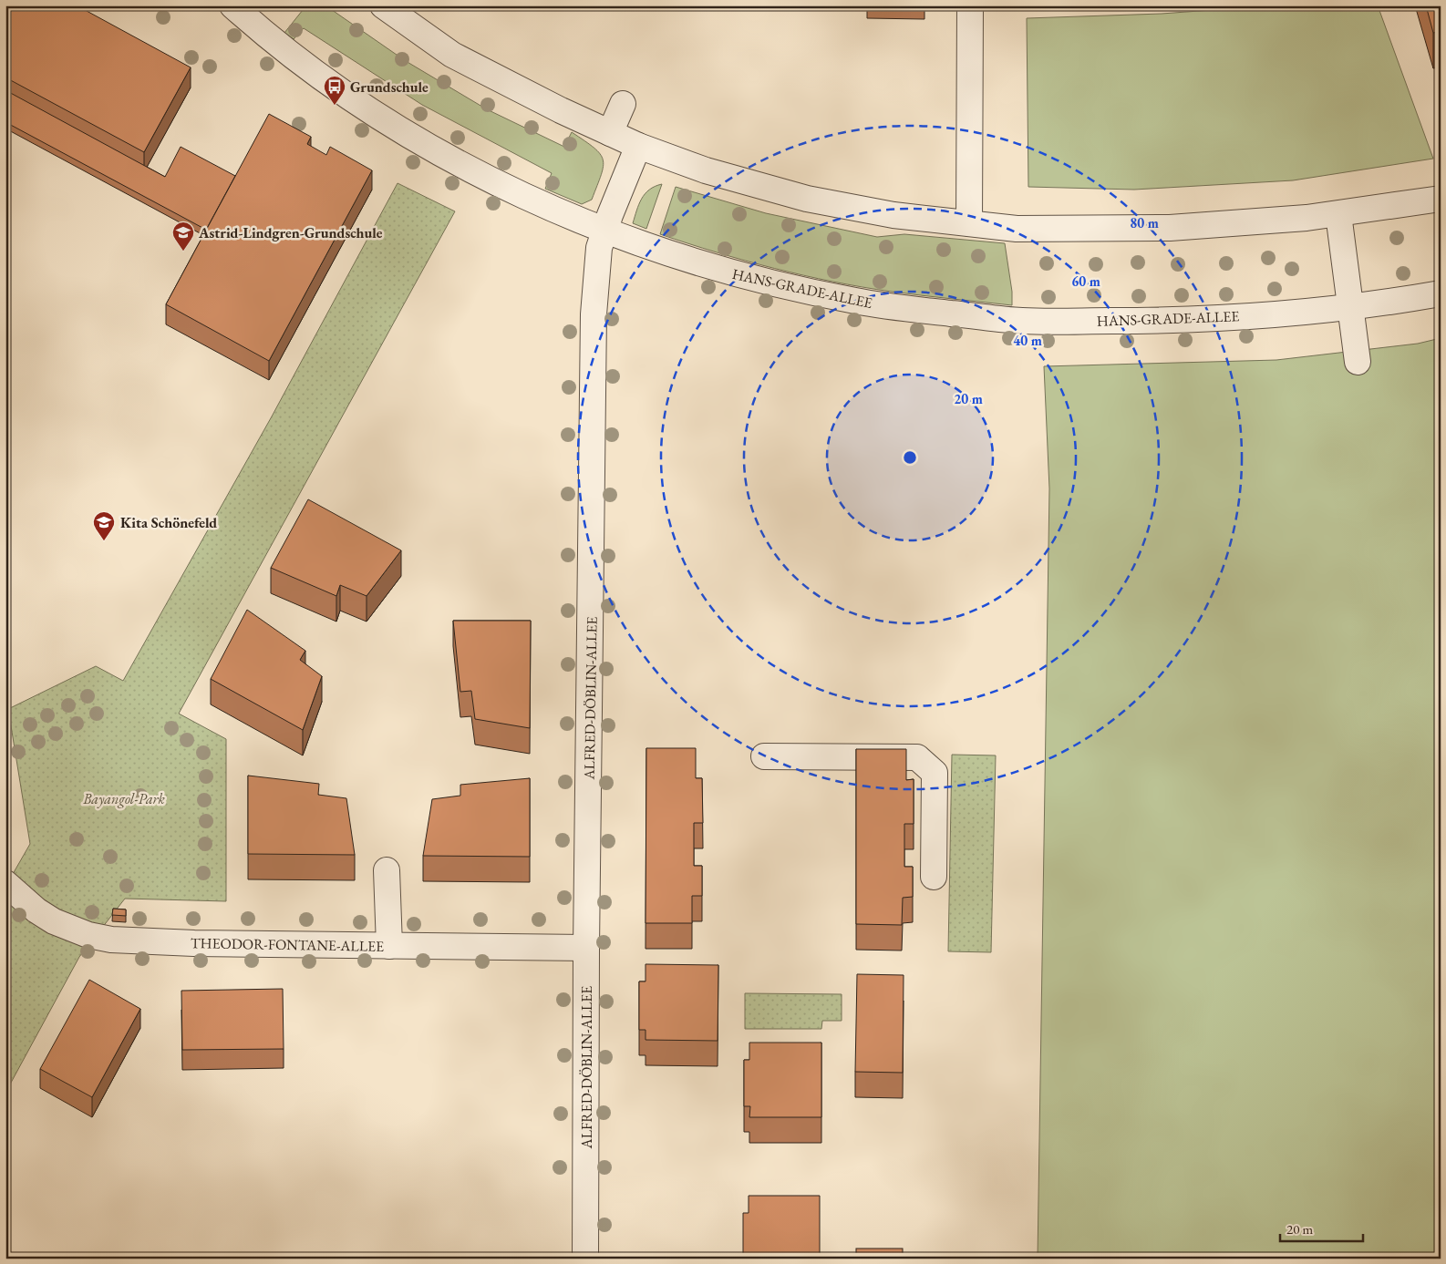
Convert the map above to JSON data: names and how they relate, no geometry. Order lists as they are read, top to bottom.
{
  "streets": {
    "street": ["HANS-GRADE-ALLEE", "ALFRED-DÖBLIN-ALLEE", "THEODOR-FONTANE-ALLEE"]
  },
  "crossings": [
    ["HANS-GRADE-ALLEE", "ALFRED-DÖBLIN-ALLEE"],
    ["ALFRED-DÖBLIN-ALLEE", "THEODOR-FONTANE-ALLEE"]
  ],
  "parks": ["Bayangol-Park"],
  "places": {
    "bus stop": ["Grundschule"],
    "school or university": ["Astrid-Lindgren-Grundschule", "Kita Schönefeld"]
  },
  "scale_bar": "20 m",
  "rings": [
    "80 m",
    "60 m",
    "40 m",
    "20 m"
  ]
}
